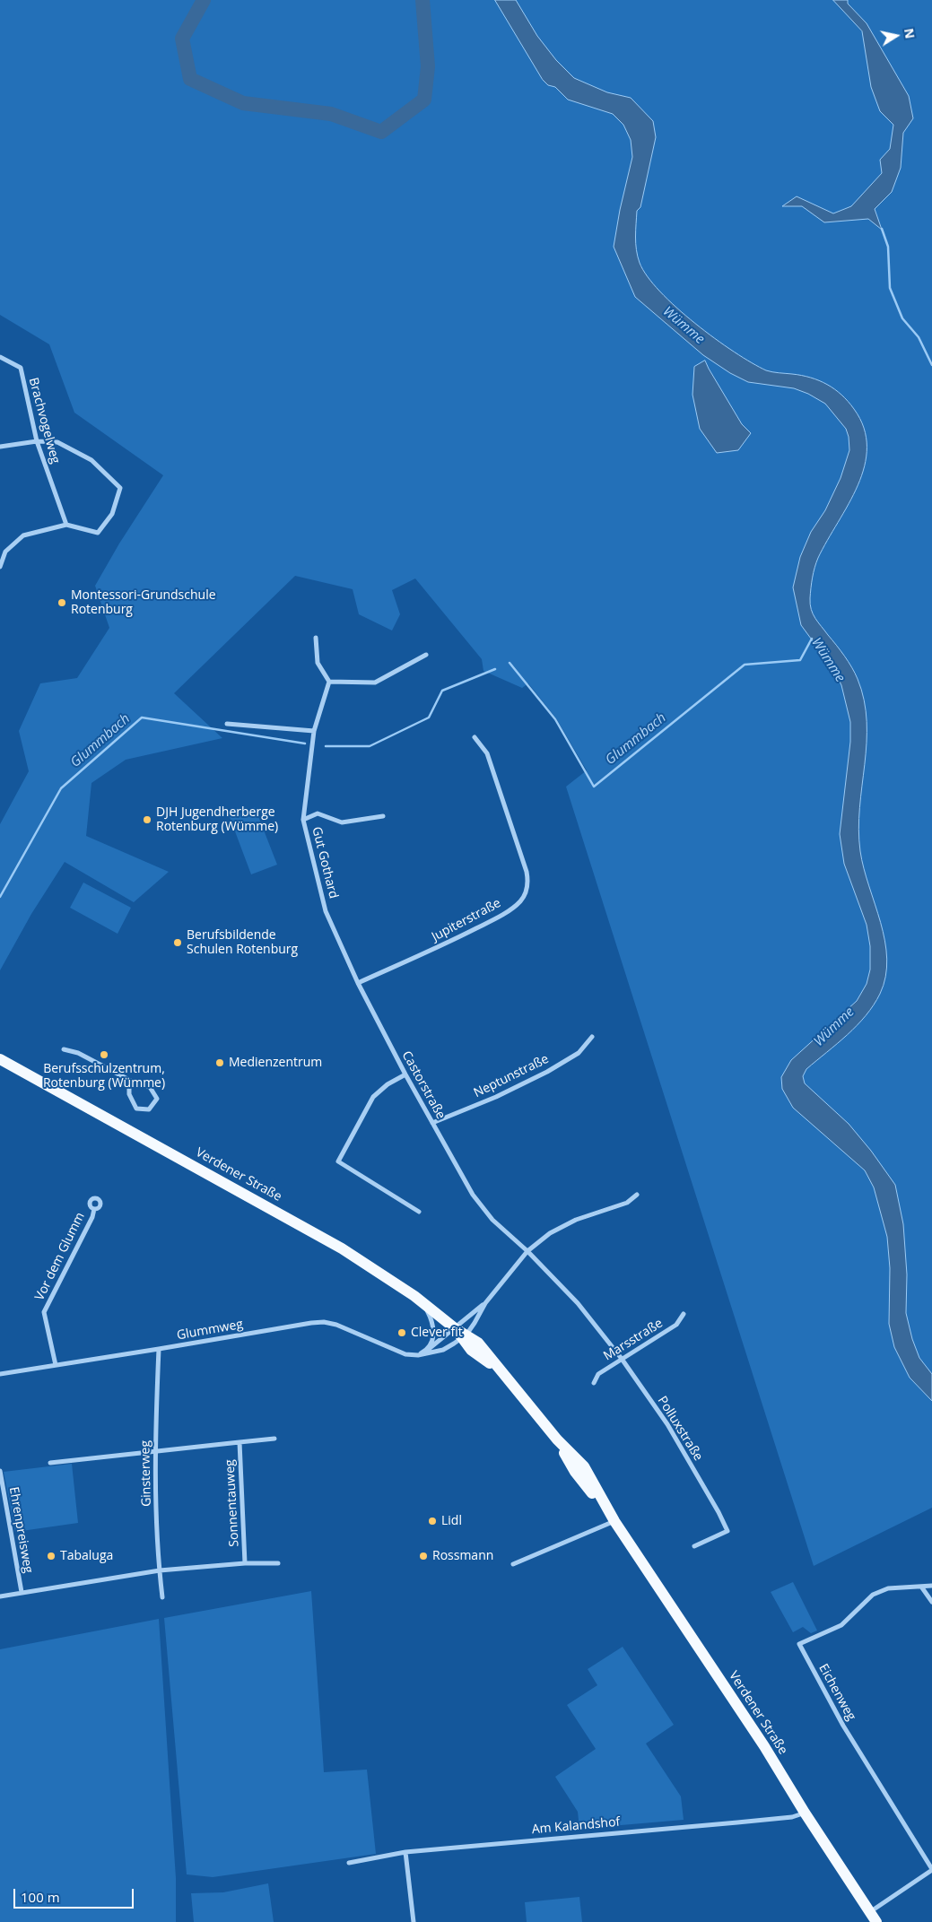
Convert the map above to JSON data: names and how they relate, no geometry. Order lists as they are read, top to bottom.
{
  "streets": {
    "main road": ["Verdener Straße"],
    "street": [
      "Brachvogelweg",
      "Gut Gothard",
      "Jupiterstraße",
      "Neptunstraße",
      "Castorstraße",
      "Vor dem Glumm",
      "Glummweg",
      "Marsstraße",
      "Polluxstraße",
      "Ginsterweg",
      "Sonnentauweg",
      "Ehrenpreisweg",
      "Eichenweg",
      "Am Kalandshof"
    ]
  },
  "crossings": [
    ["Gut Gothard", "Castorstraße"],
    ["Jupiterstraße", "Castorstraße"],
    ["Neptunstraße", "Castorstraße"],
    ["Castorstraße", "Polluxstraße"],
    ["Verdener Straße", "Glummweg"],
    ["Verdener Straße", "Am Kalandshof"],
    ["Vor dem Glumm", "Glummweg"],
    ["Glummweg", "Ginsterweg"],
    ["Marsstraße", "Polluxstraße"],
    ["Ginsterweg", "Sonnentauweg"],
    ["Sonnentauweg", "Ehrenpreisweg"]
  ],
  "water": ["Wümme", "Glummbach"],
  "places": [
    "Montessori-Grundschule Rotenburg",
    "DJH Jugendherberge Rotenburg (Wümme)",
    "Berufsbildende Schulen Rotenburg",
    "Berufsschulzentrum, Rotenburg (Wümme)",
    "Medienzentrum",
    "Clever fit",
    "Lidl",
    "Tabaluga",
    "Rossmann"
  ],
  "scale_bar": "100 m",
  "north": "right"
}
